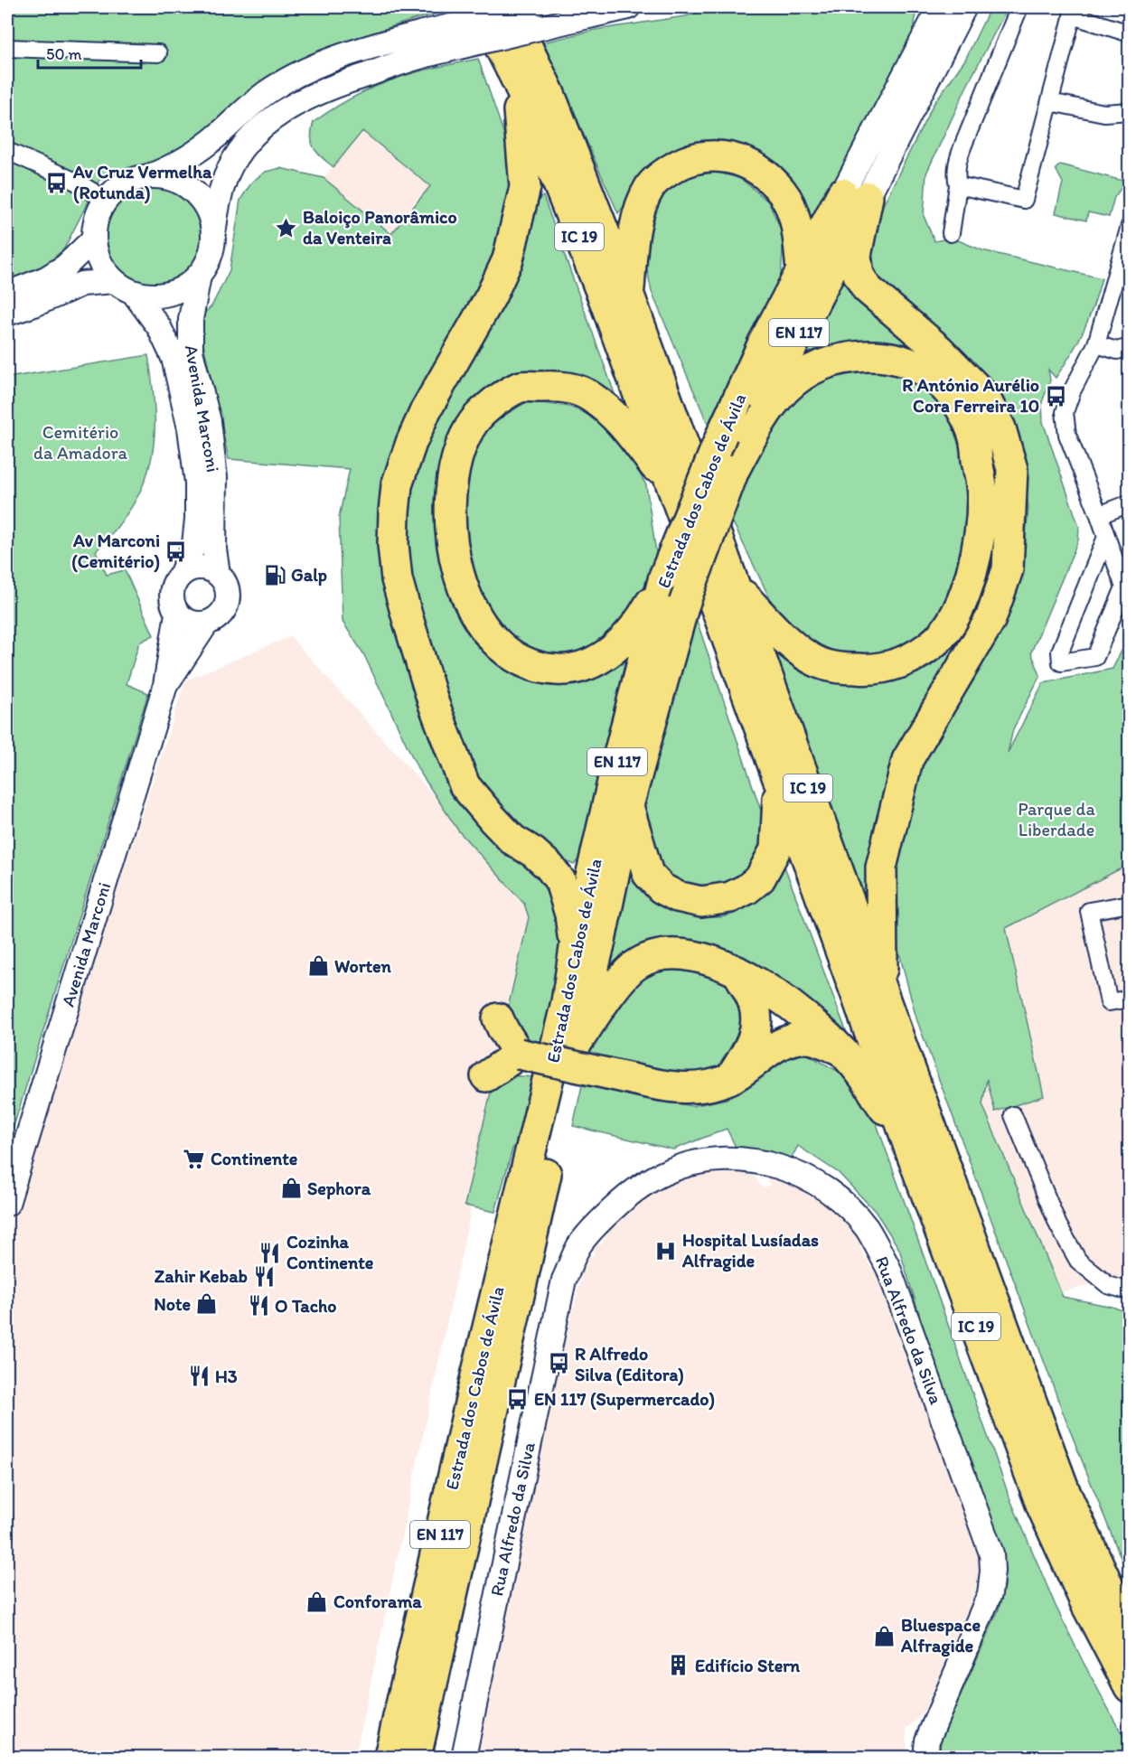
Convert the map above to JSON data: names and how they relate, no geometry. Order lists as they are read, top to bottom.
{
  "streets": {
    "highway": ["IC 19", "EN 117", "Estrada dos Cabos de Ávila"],
    "street": ["Avenida Marconi", "Rua Alfredo da Silva"]
  },
  "parks": ["Cemitério da Amadora", "Parque da Liberdade"],
  "places": {
    "bus stop": [
      "Av Cruz Vermelha (Rotunda)",
      "R António Aurélio Cora Ferreira 10",
      "Av Marconi (Cemitério)",
      "R Alfredo Silva (Editora)",
      "EN 117 (Supermercado)"
    ],
    "place": ["Baloiço Panorâmico da Venteira"],
    "fuel station": ["Galp"],
    "shop": [
      "Worten",
      "Sephora",
      "Note",
      "Conforama",
      "Bluespace Alfragide"
    ],
    "supermarket": ["Continente"],
    "hospital": ["Hospital Lusíadas Alfragide"],
    "restaurant": [
      "Cozinha Continente",
      "Zahir Kebab",
      "O Tacho",
      "H3"
    ],
    "building": ["Edifício Stern"]
  },
  "scale_bar": "50 m"
}
